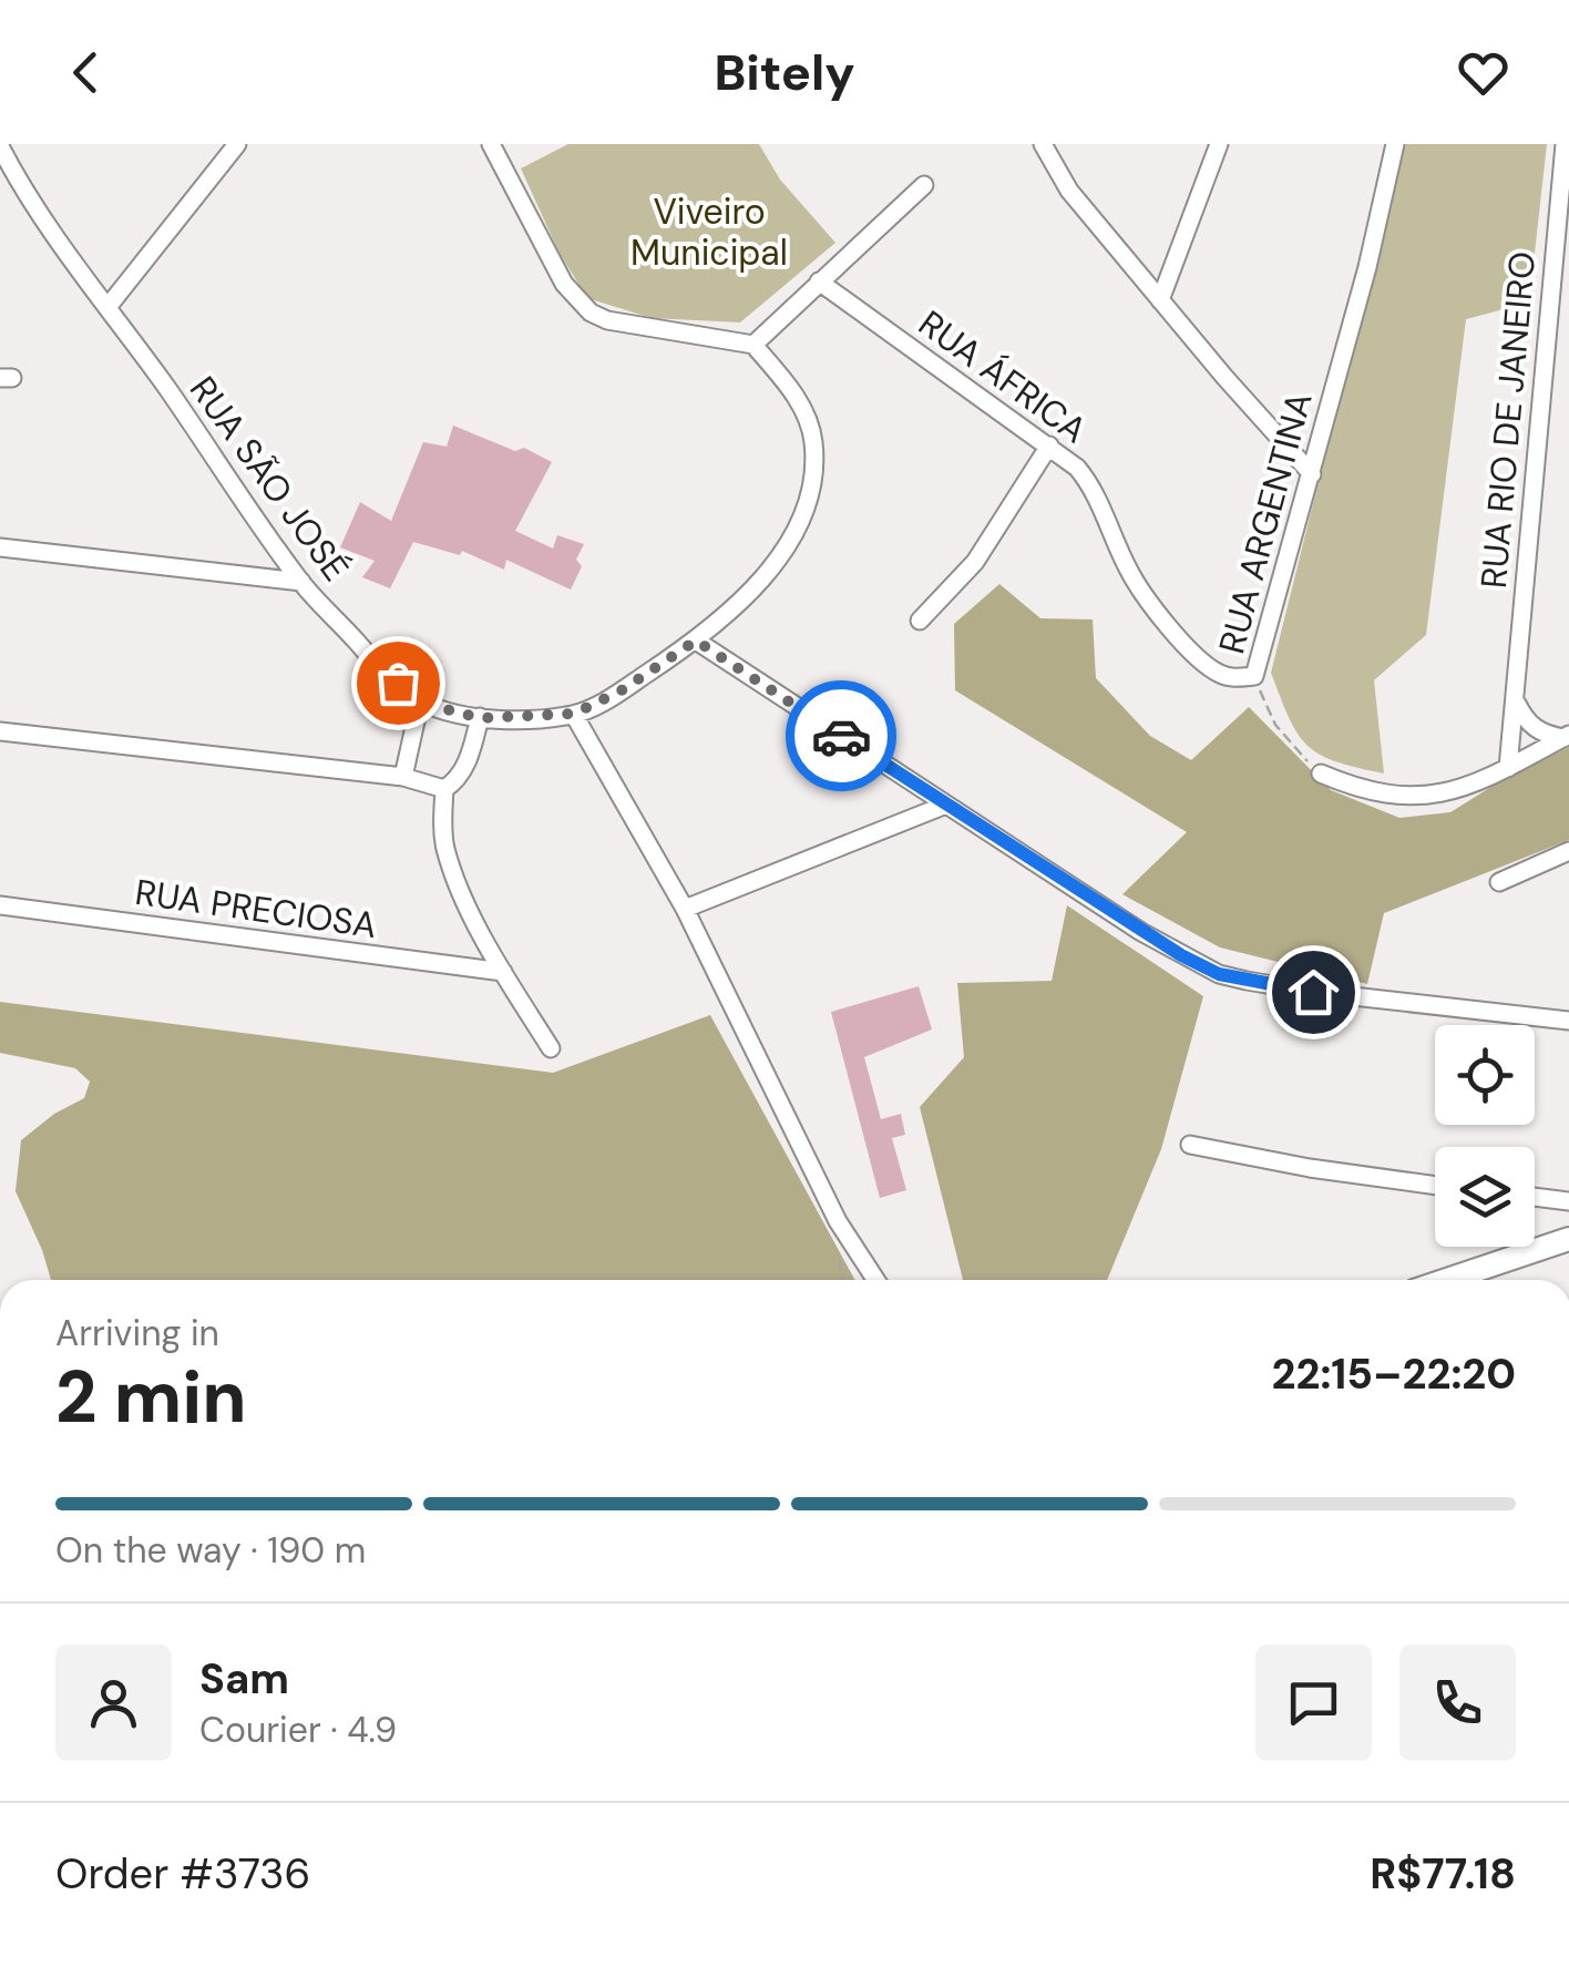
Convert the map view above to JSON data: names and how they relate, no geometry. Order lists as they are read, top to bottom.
{
  "streets": {
    "street": [
      "RUA ÁFRICA",
      "RUA RIO DE JANEIRO",
      "RUA SÃO JOSÉ",
      "RUA ARGENTINA",
      "RUA PRECIOSA"
    ]
  },
  "crossings": [
    ["RUA ÁFRICA", "RUA ARGENTINA"]
  ],
  "parks": ["Viveiro Municipal"],
  "page": {
    "header": "Bitely",
    "heading": ["2 min", "Arriving in", "22:15–22:20"],
    "panel": [
      "Sam",
      "Courier · 4.9",
      "Order #3736",
      "R$77.18"
    ],
    "bar": "On the way · 190 m"
  }
}
